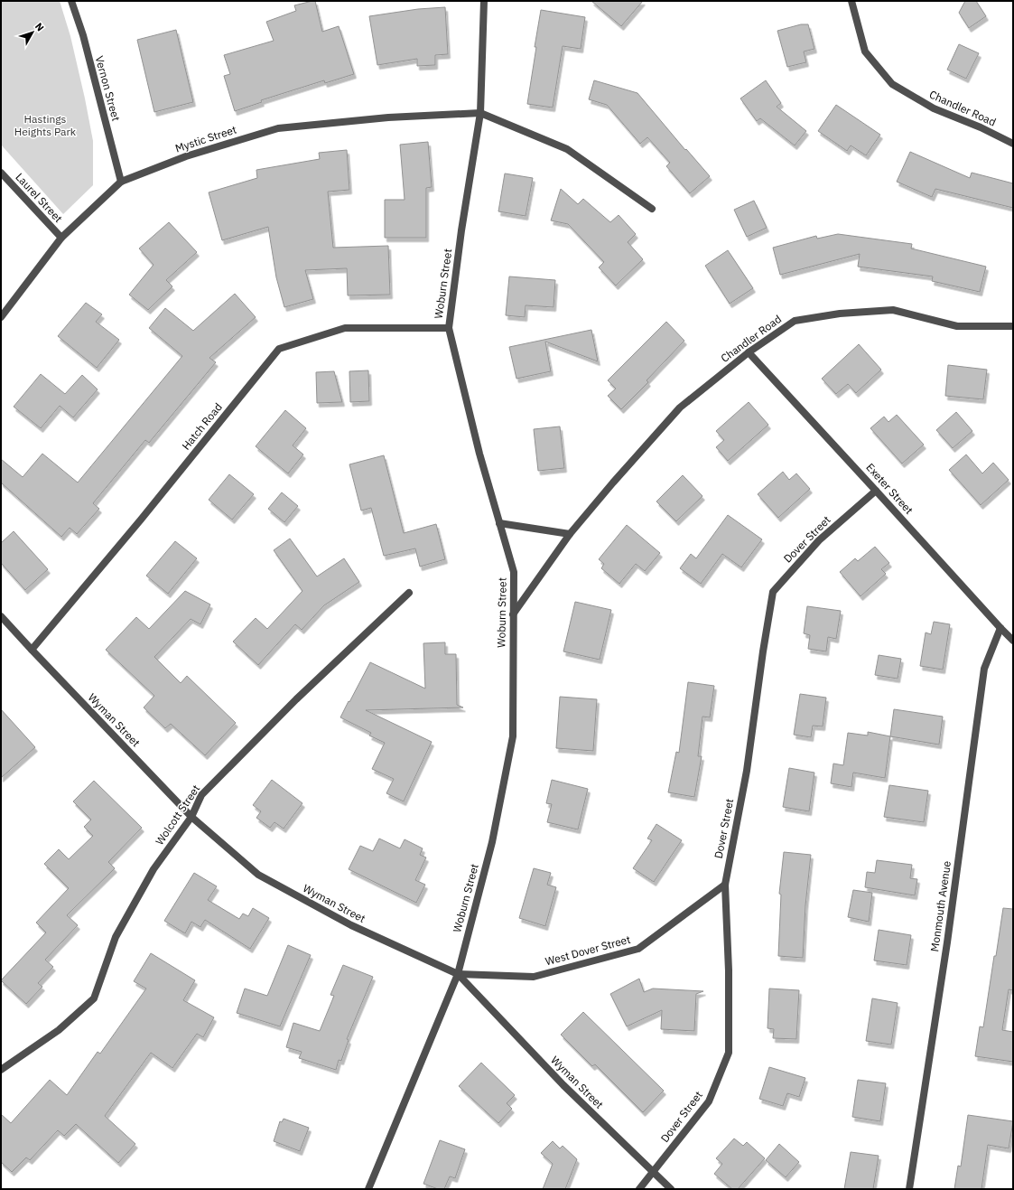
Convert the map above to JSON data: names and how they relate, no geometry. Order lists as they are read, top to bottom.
{
  "streets": {
    "street": [
      "Vernon Street",
      "Chandler Road",
      "Mystic Street",
      "Laurel Street",
      "Woburn Street",
      "Hatch Road",
      "Exeter Street",
      "Dover Street",
      "Wyman Street",
      "Wolcott Street",
      "Monmouth Avenue",
      "West Dover Street"
    ]
  },
  "crossings": [
    ["Vernon Street", "Mystic Street"],
    ["Chandler Road", "Woburn Street"],
    ["Chandler Road", "Exeter Street"],
    ["Mystic Street", "Laurel Street"],
    ["Mystic Street", "Woburn Street"],
    ["Woburn Street", "Hatch Road"],
    ["Woburn Street", "Wyman Street"],
    ["Woburn Street", "West Dover Street"],
    ["Hatch Road", "Wyman Street"],
    ["Exeter Street", "Dover Street"],
    ["Exeter Street", "Monmouth Avenue"],
    ["Dover Street", "Wyman Street"],
    ["Dover Street", "West Dover Street"],
    ["Wyman Street", "Wolcott Street"],
    ["Wyman Street", "West Dover Street"]
  ],
  "parks": ["Hastings Heights Park"],
  "north": "top right"
}
